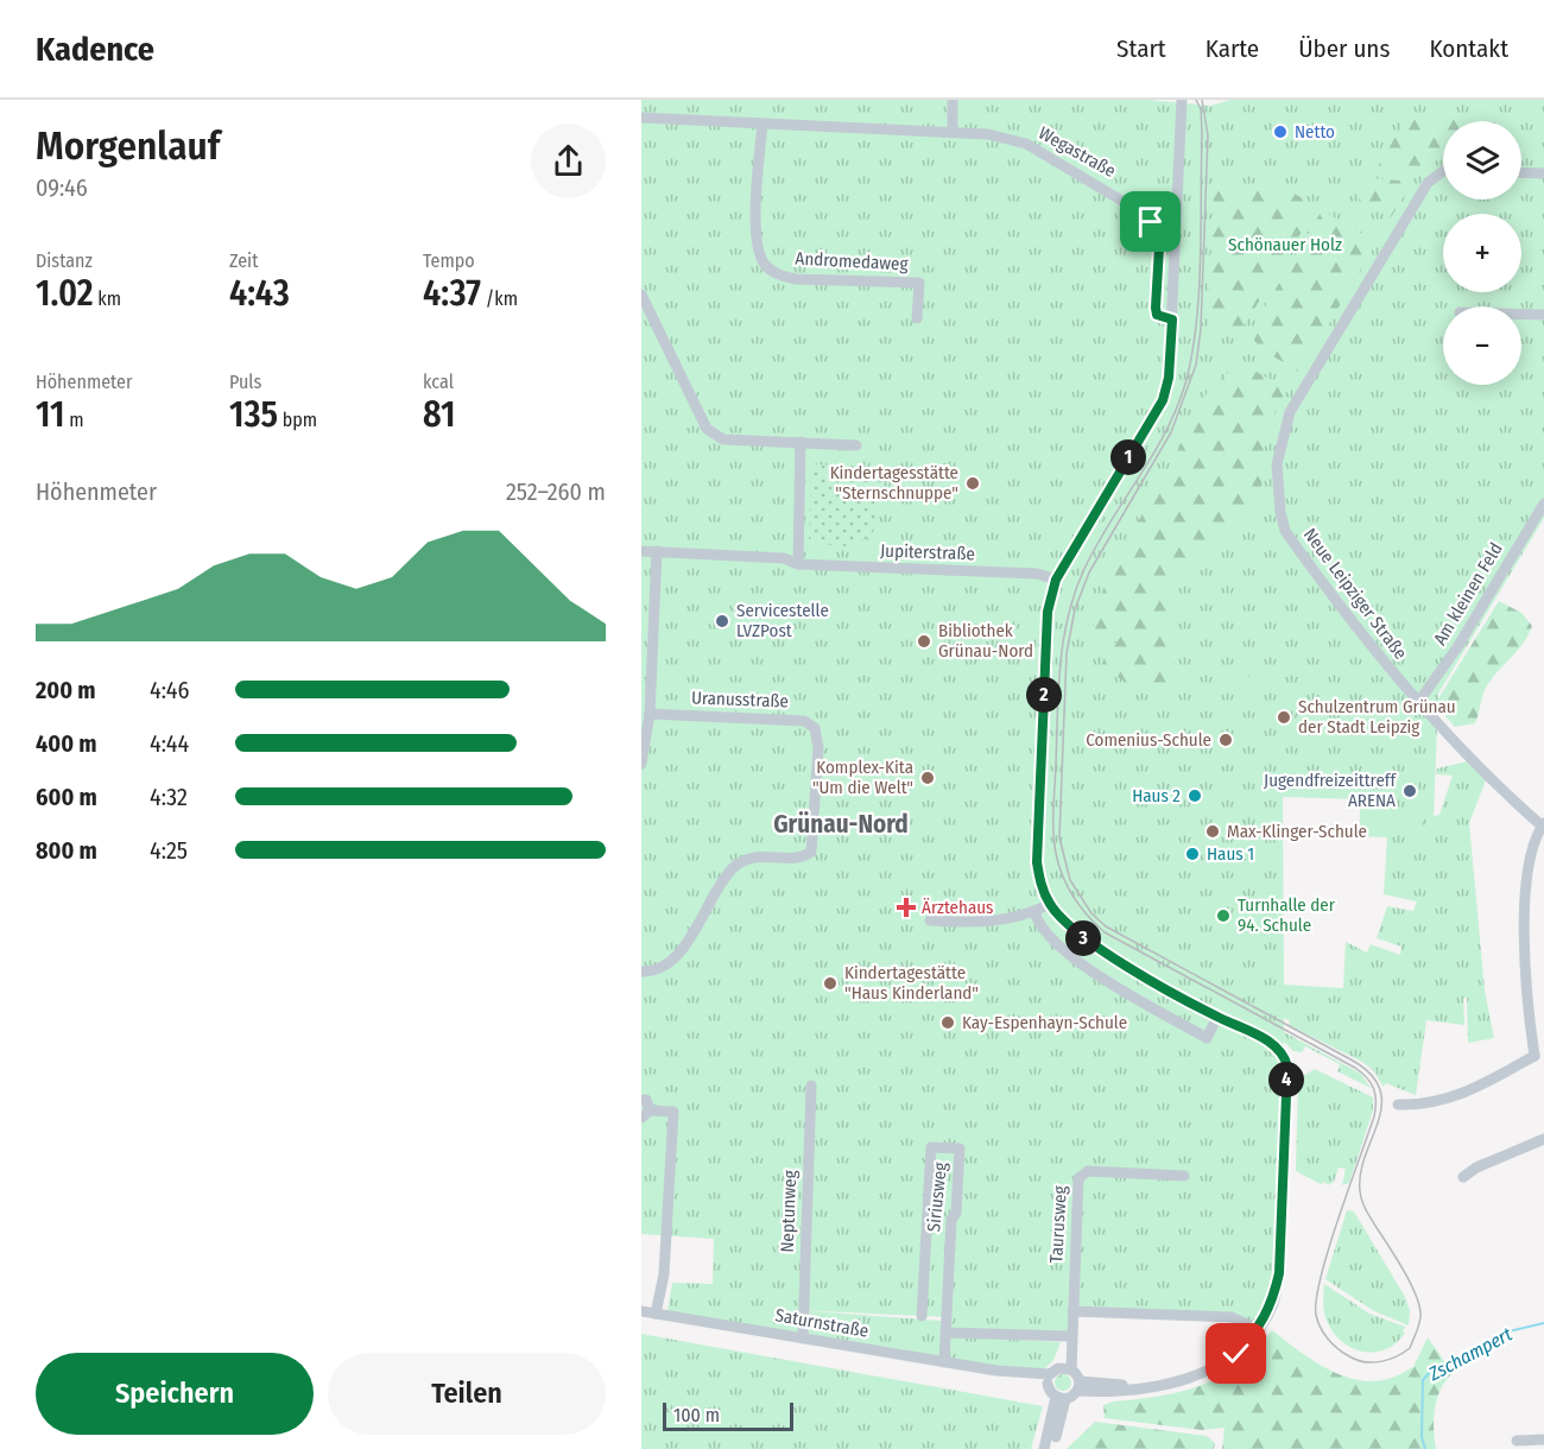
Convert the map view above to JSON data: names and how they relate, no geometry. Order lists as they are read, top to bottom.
{
  "streets": {
    "street": [
      "Wegastraße",
      "Andromedaweg",
      "Jupiterstraße",
      "Neue Leipziger Straße",
      "Am kleinen Feld",
      "Uranusstraße",
      "Siriusweg",
      "Neptunweg",
      "Taurusweg",
      "Saturnstraße"
    ]
  },
  "crossings": [
    ["Wegastraße", "Andromedaweg"],
    ["Neue Leipziger Straße", "Am kleinen Feld"],
    ["Siriusweg", "Saturnstraße"],
    ["Neptunweg", "Saturnstraße"]
  ],
  "districts": ["Grünau-Nord"],
  "water": ["Zschampert"],
  "parks": ["Schönauer Holz"],
  "places": {
    "other": [
      "Netto",
      "Kindertagesstätte \"Sternschnuppe\"",
      "Servicestelle LVZPost",
      "Bibliothek Grünau-Nord",
      "Schulzentrum Grünau der Stadt Leipzig",
      "Comenius-Schule",
      "Komplex-Kita \"Um die Welt\"",
      "Jugendfreizeittreff ARENA",
      "Haus 2",
      "Max-Klinger-Schule",
      "Haus 1",
      "Turnhalle der 94. Schule",
      "Kindertagestätte \"Haus Kinderland\"",
      "Kay-Espenhayn-Schule"
    ],
    "health": ["Ärztehaus"]
  },
  "scale_bar": "100 m",
  "page": {
    "header": "Kadence",
    "nav": [
      "Start",
      "Karte",
      "Über uns",
      "Kontakt"
    ],
    "heading": ["Morgenlauf", "09:46"],
    "map_buttons": ["+", "−"],
    "stats": [
      ["Distanz", "1.02 km"],
      ["Zeit", "4:43"],
      ["Tempo", "4:37 /km"],
      ["Höhenmeter", "11 m"],
      ["Puls", "135 bpm"],
      ["kcal", "81"]
    ],
    "pins": [
      "1",
      "2",
      "3",
      "4"
    ],
    "chart": ["Höhenmeter", "252–260 m"],
    "list": [
      {
        "name": "200 m",
        "note": "4:46"
      },
      {
        "name": "400 m",
        "note": "4:44"
      },
      {
        "name": "600 m",
        "note": "4:32"
      },
      {
        "name": "800 m",
        "note": "4:25"
      }
    ],
    "buttons": ["Speichern", "Teilen"],
    "scale": "100 m"
  }
}
